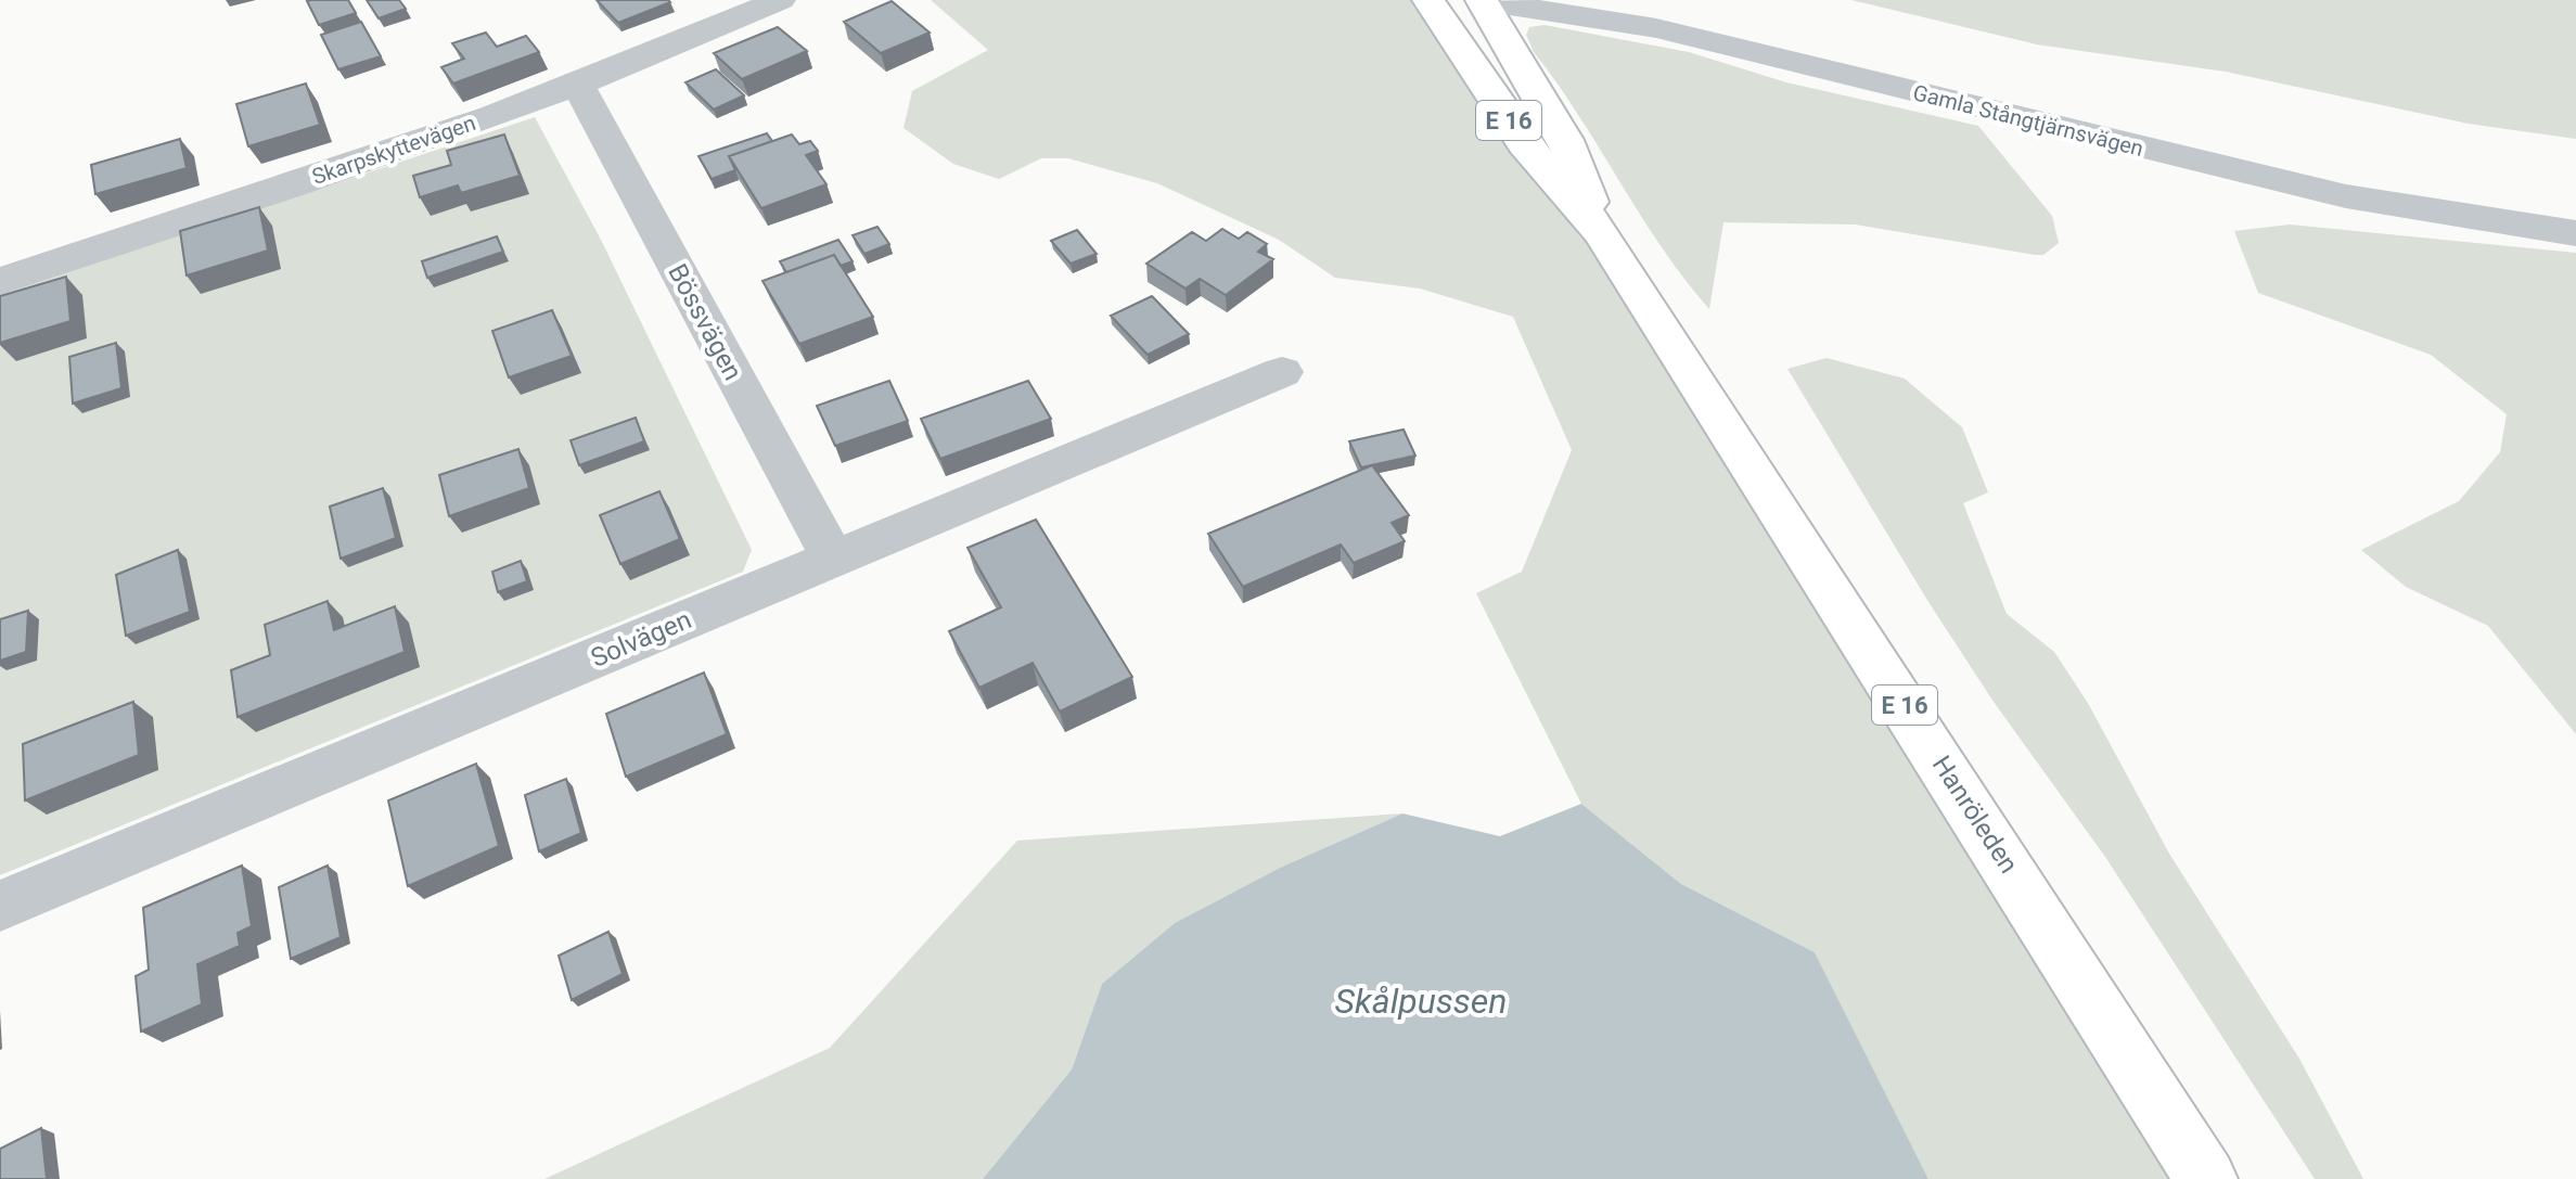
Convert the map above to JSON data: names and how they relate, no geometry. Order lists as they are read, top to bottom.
{
  "streets": {
    "highway": ["E 16", "Hanröleden"],
    "street": [
      "Gamla Stångtjärnsvägen",
      "Skarpskyttevägen",
      "Bössvägen",
      "Solvägen"
    ]
  },
  "crossings": [
    ["Gamla Stångtjärnsvägen", "Hanröleden"],
    ["Skarpskyttevägen", "Bössvägen"],
    ["Bössvägen", "Solvägen"]
  ],
  "water": ["Skålpussen"]
}
